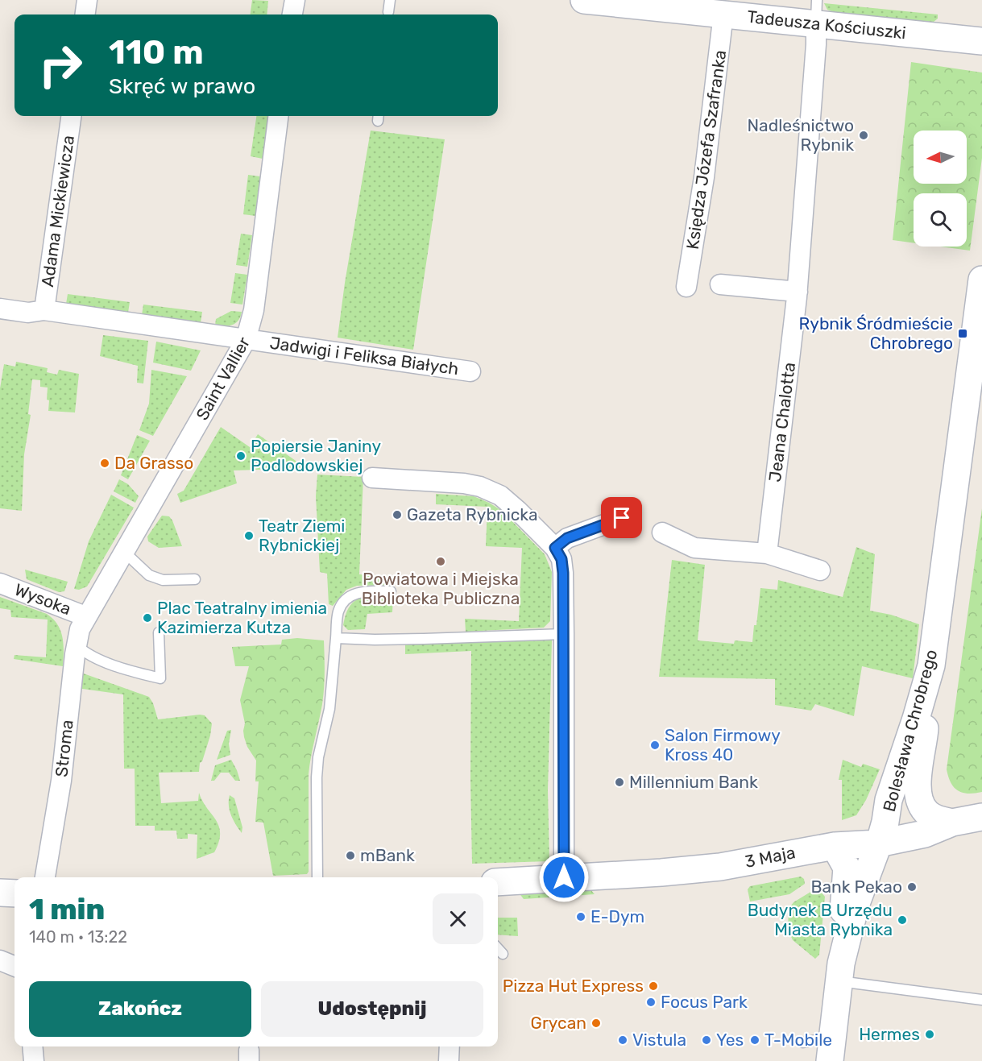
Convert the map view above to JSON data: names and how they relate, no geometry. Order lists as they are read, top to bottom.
{
  "streets": {
    "street": [
      "Tadeusza Kościuszki",
      "Księdza Józefa Szafranka",
      "Adama Mickiewicza",
      "Jadwigi i Feliksa Białych",
      "Saint Vallier",
      "Jeana Chalotta",
      "Wysoka",
      "Bolesława Chrobrego",
      "Stroma",
      "3 Maja"
    ]
  },
  "crossings": [
    ["Tadeusza Kościuszki", "Księdza Józefa Szafranka"],
    ["Tadeusza Kościuszki", "Jeana Chalotta"],
    ["Adama Mickiewicza", "Jadwigi i Feliksa Białych"],
    ["Jadwigi i Feliksa Białych", "Saint Vallier"],
    ["Saint Vallier", "Wysoka"],
    ["Saint Vallier", "Stroma"],
    ["Wysoka", "Stroma"],
    ["Bolesława Chrobrego", "3 Maja"]
  ],
  "places": {
    "other": [
      "Nadleśnictwo Rybnik",
      "Popiersie Janiny Podlodowskiej",
      "Da Grasso",
      "Gazeta Rybnicka",
      "Teatr Ziemi Rybnickiej",
      "Powiatowa i Miejska Biblioteka Publiczna",
      "Plac Teatralny imienia Kazimierza Kutza",
      "Salon Firmowy Kross 40",
      "Millennium Bank",
      "mBank",
      "Bank Pekao",
      "E-Dym",
      "Budynek B Urzędu Miasta Rybnika",
      "Pizza Hut Express",
      "Focus Park",
      "Grycan",
      "Hermes",
      "Vistula",
      "Yes",
      "T-Mobile"
    ],
    "transit": ["Rybnik Śródmieście Chrobrego"]
  },
  "north": "left",
  "page": {
    "turn": ["110 m", "Skręć w prawo"],
    "heading": ["1 min", "140 m · 13:22"],
    "buttons": ["Zakończ", "Udostępnij"]
  }
}
